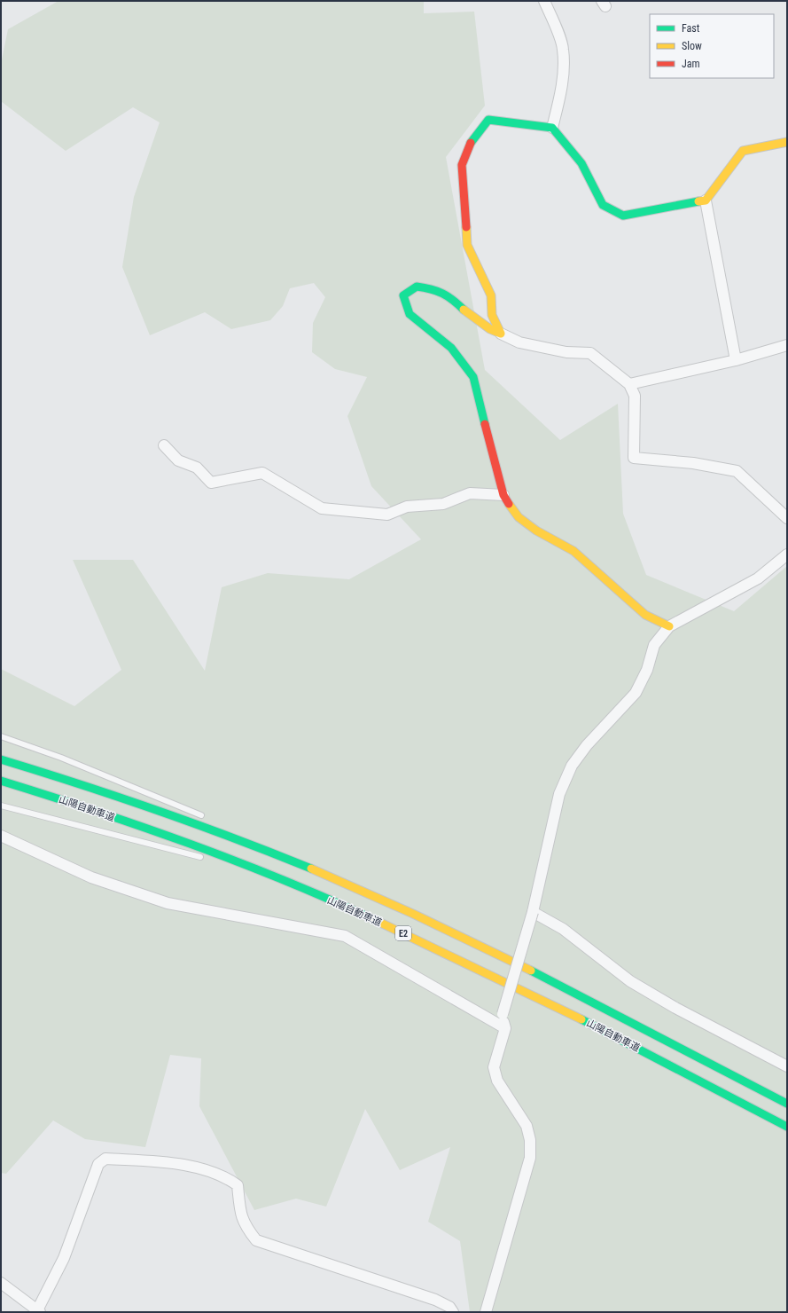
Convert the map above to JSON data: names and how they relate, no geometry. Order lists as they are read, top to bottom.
{
  "streets": {
    "main road": ["山陽自動車道", "E2"]
  },
  "legend": ["Fast", "Slow", "Jam"]
}
